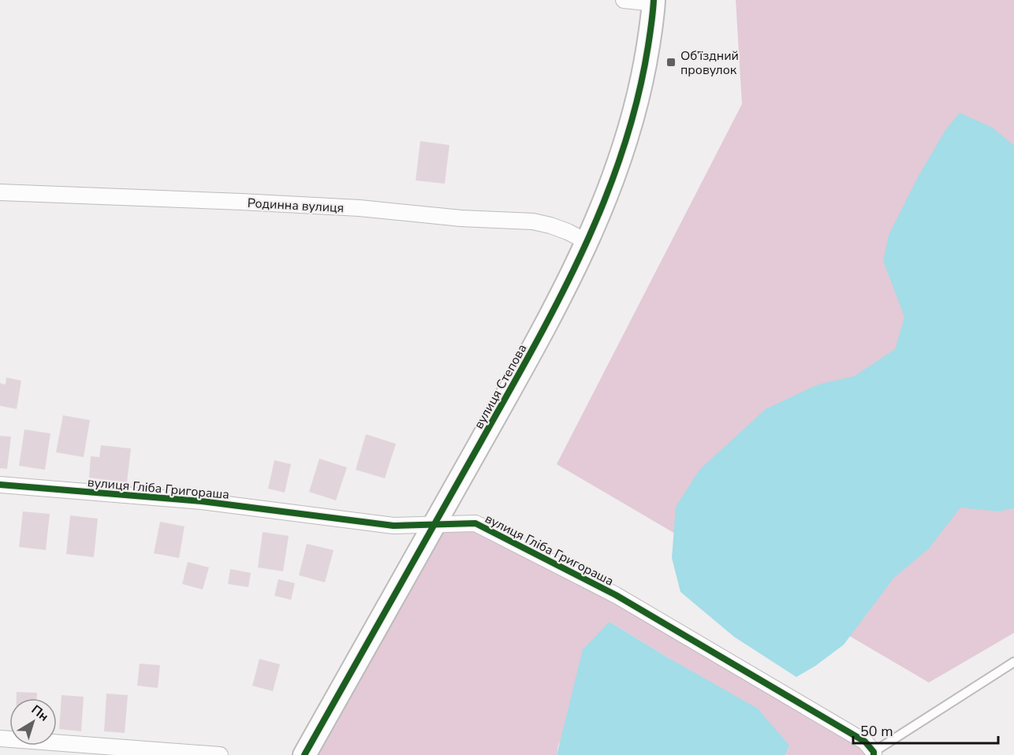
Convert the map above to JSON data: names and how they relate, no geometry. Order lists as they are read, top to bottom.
{
  "streets": {
    "street": ["Родинна вулиця", "вулиця Степова", "вулиця Гліба Григораша"]
  },
  "crossings": [
    ["Родинна вулиця", "вулиця Степова"],
    ["вулиця Степова", "вулиця Гліба Григораша"]
  ],
  "places": {
    "transit": ["Об’їздний провулок"]
  },
  "scale_bar": "50 m",
  "north": "top right"
}
